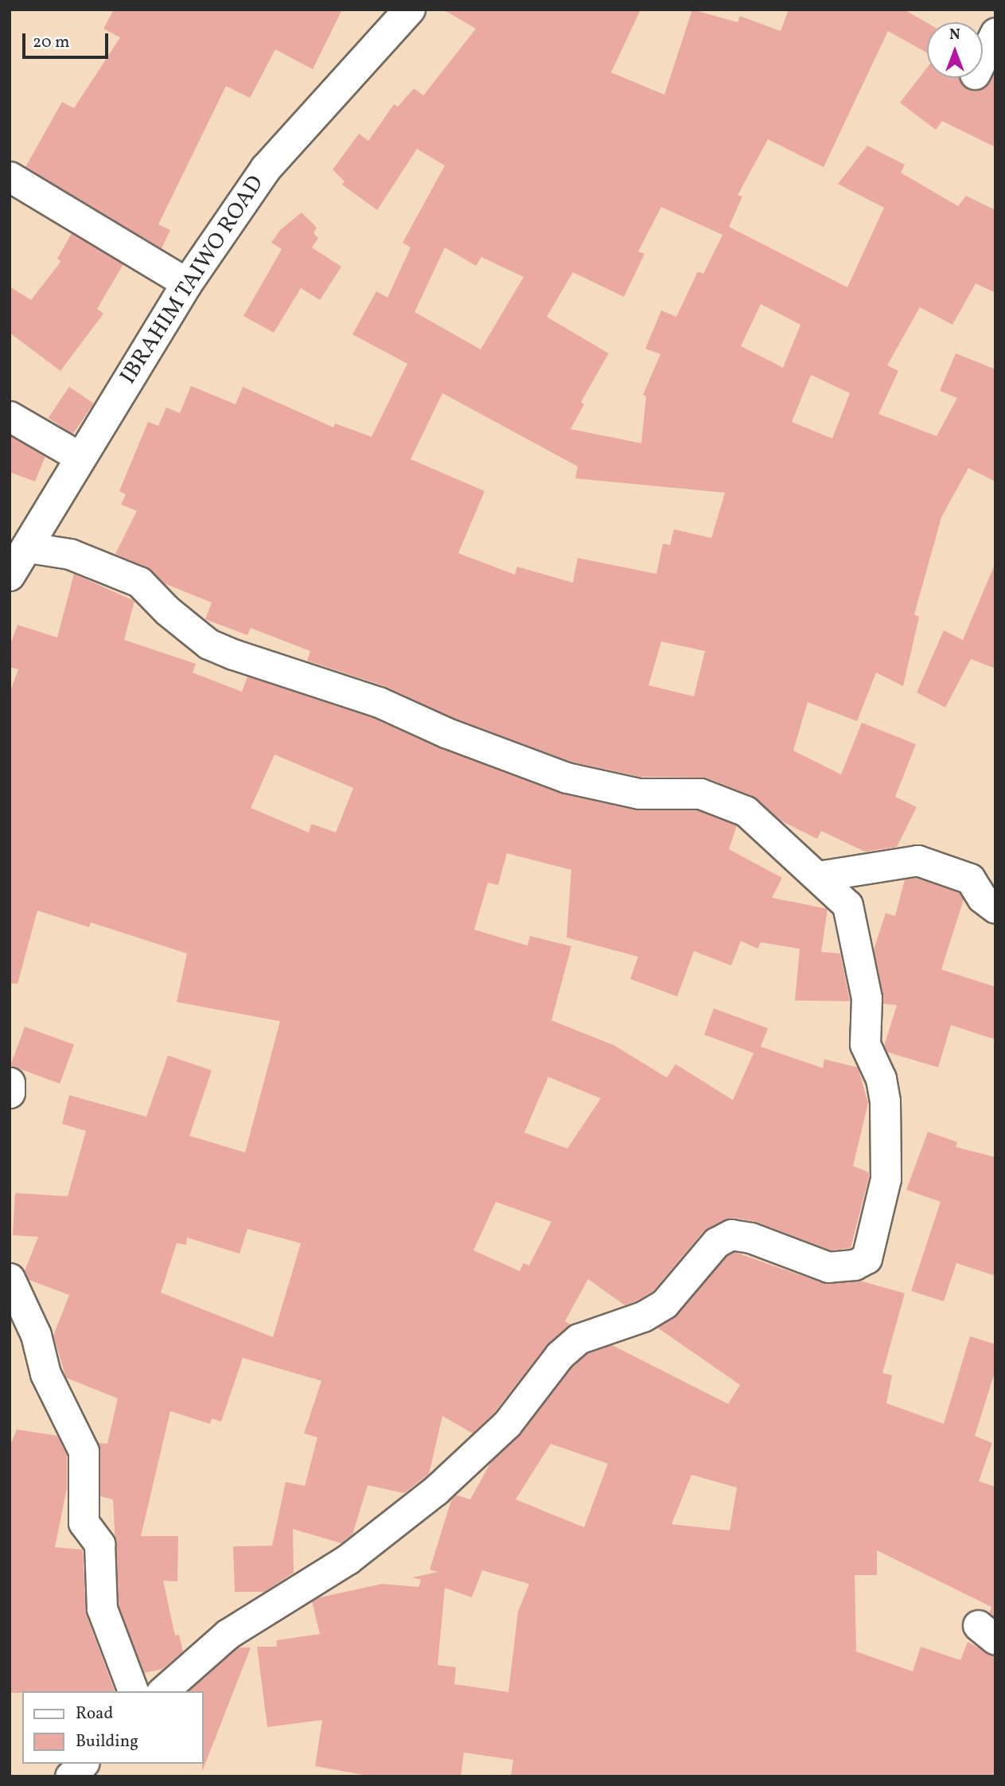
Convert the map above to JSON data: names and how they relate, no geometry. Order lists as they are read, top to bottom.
{
  "streets": {
    "main road": ["IBRAHIM TAIWO ROAD"]
  },
  "legend": ["Road", "Building"],
  "scale_bar": "20 m",
  "north": "top"
}
